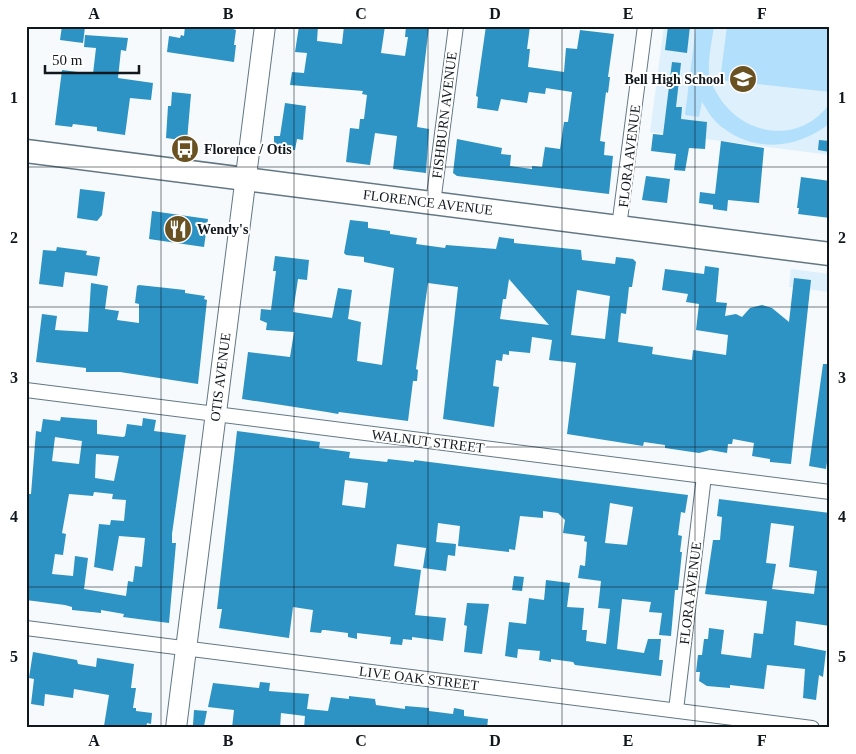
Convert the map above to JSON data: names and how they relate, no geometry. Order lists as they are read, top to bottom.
{
  "streets": {
    "main road": ["FLORENCE AVENUE"],
    "street": [
      "FISHBURN AVENUE",
      "FLORA AVENUE",
      "OTIS AVENUE",
      "WALNUT STREET",
      "LIVE OAK STREET"
    ]
  },
  "crossings": [
    ["FISHBURN AVENUE", "FLORENCE AVENUE"],
    ["FLORA AVENUE", "FLORENCE AVENUE"],
    ["FLORA AVENUE", "WALNUT STREET"],
    ["FLORA AVENUE", "LIVE OAK STREET"],
    ["FLORENCE AVENUE", "OTIS AVENUE"],
    ["OTIS AVENUE", "WALNUT STREET"],
    ["OTIS AVENUE", "LIVE OAK STREET"]
  ],
  "places": {
    "school or university": ["Bell High School"],
    "bus stop": ["Florence / Otis"],
    "restaurant": ["Wendy's"]
  },
  "scale_bar": "50 m",
  "grid": {
    "columns": [
      "A",
      "B",
      "C",
      "D",
      "E",
      "F"
    ],
    "rows": [
      "1",
      "2",
      "3",
      "4",
      "5"
    ]
  }
}
